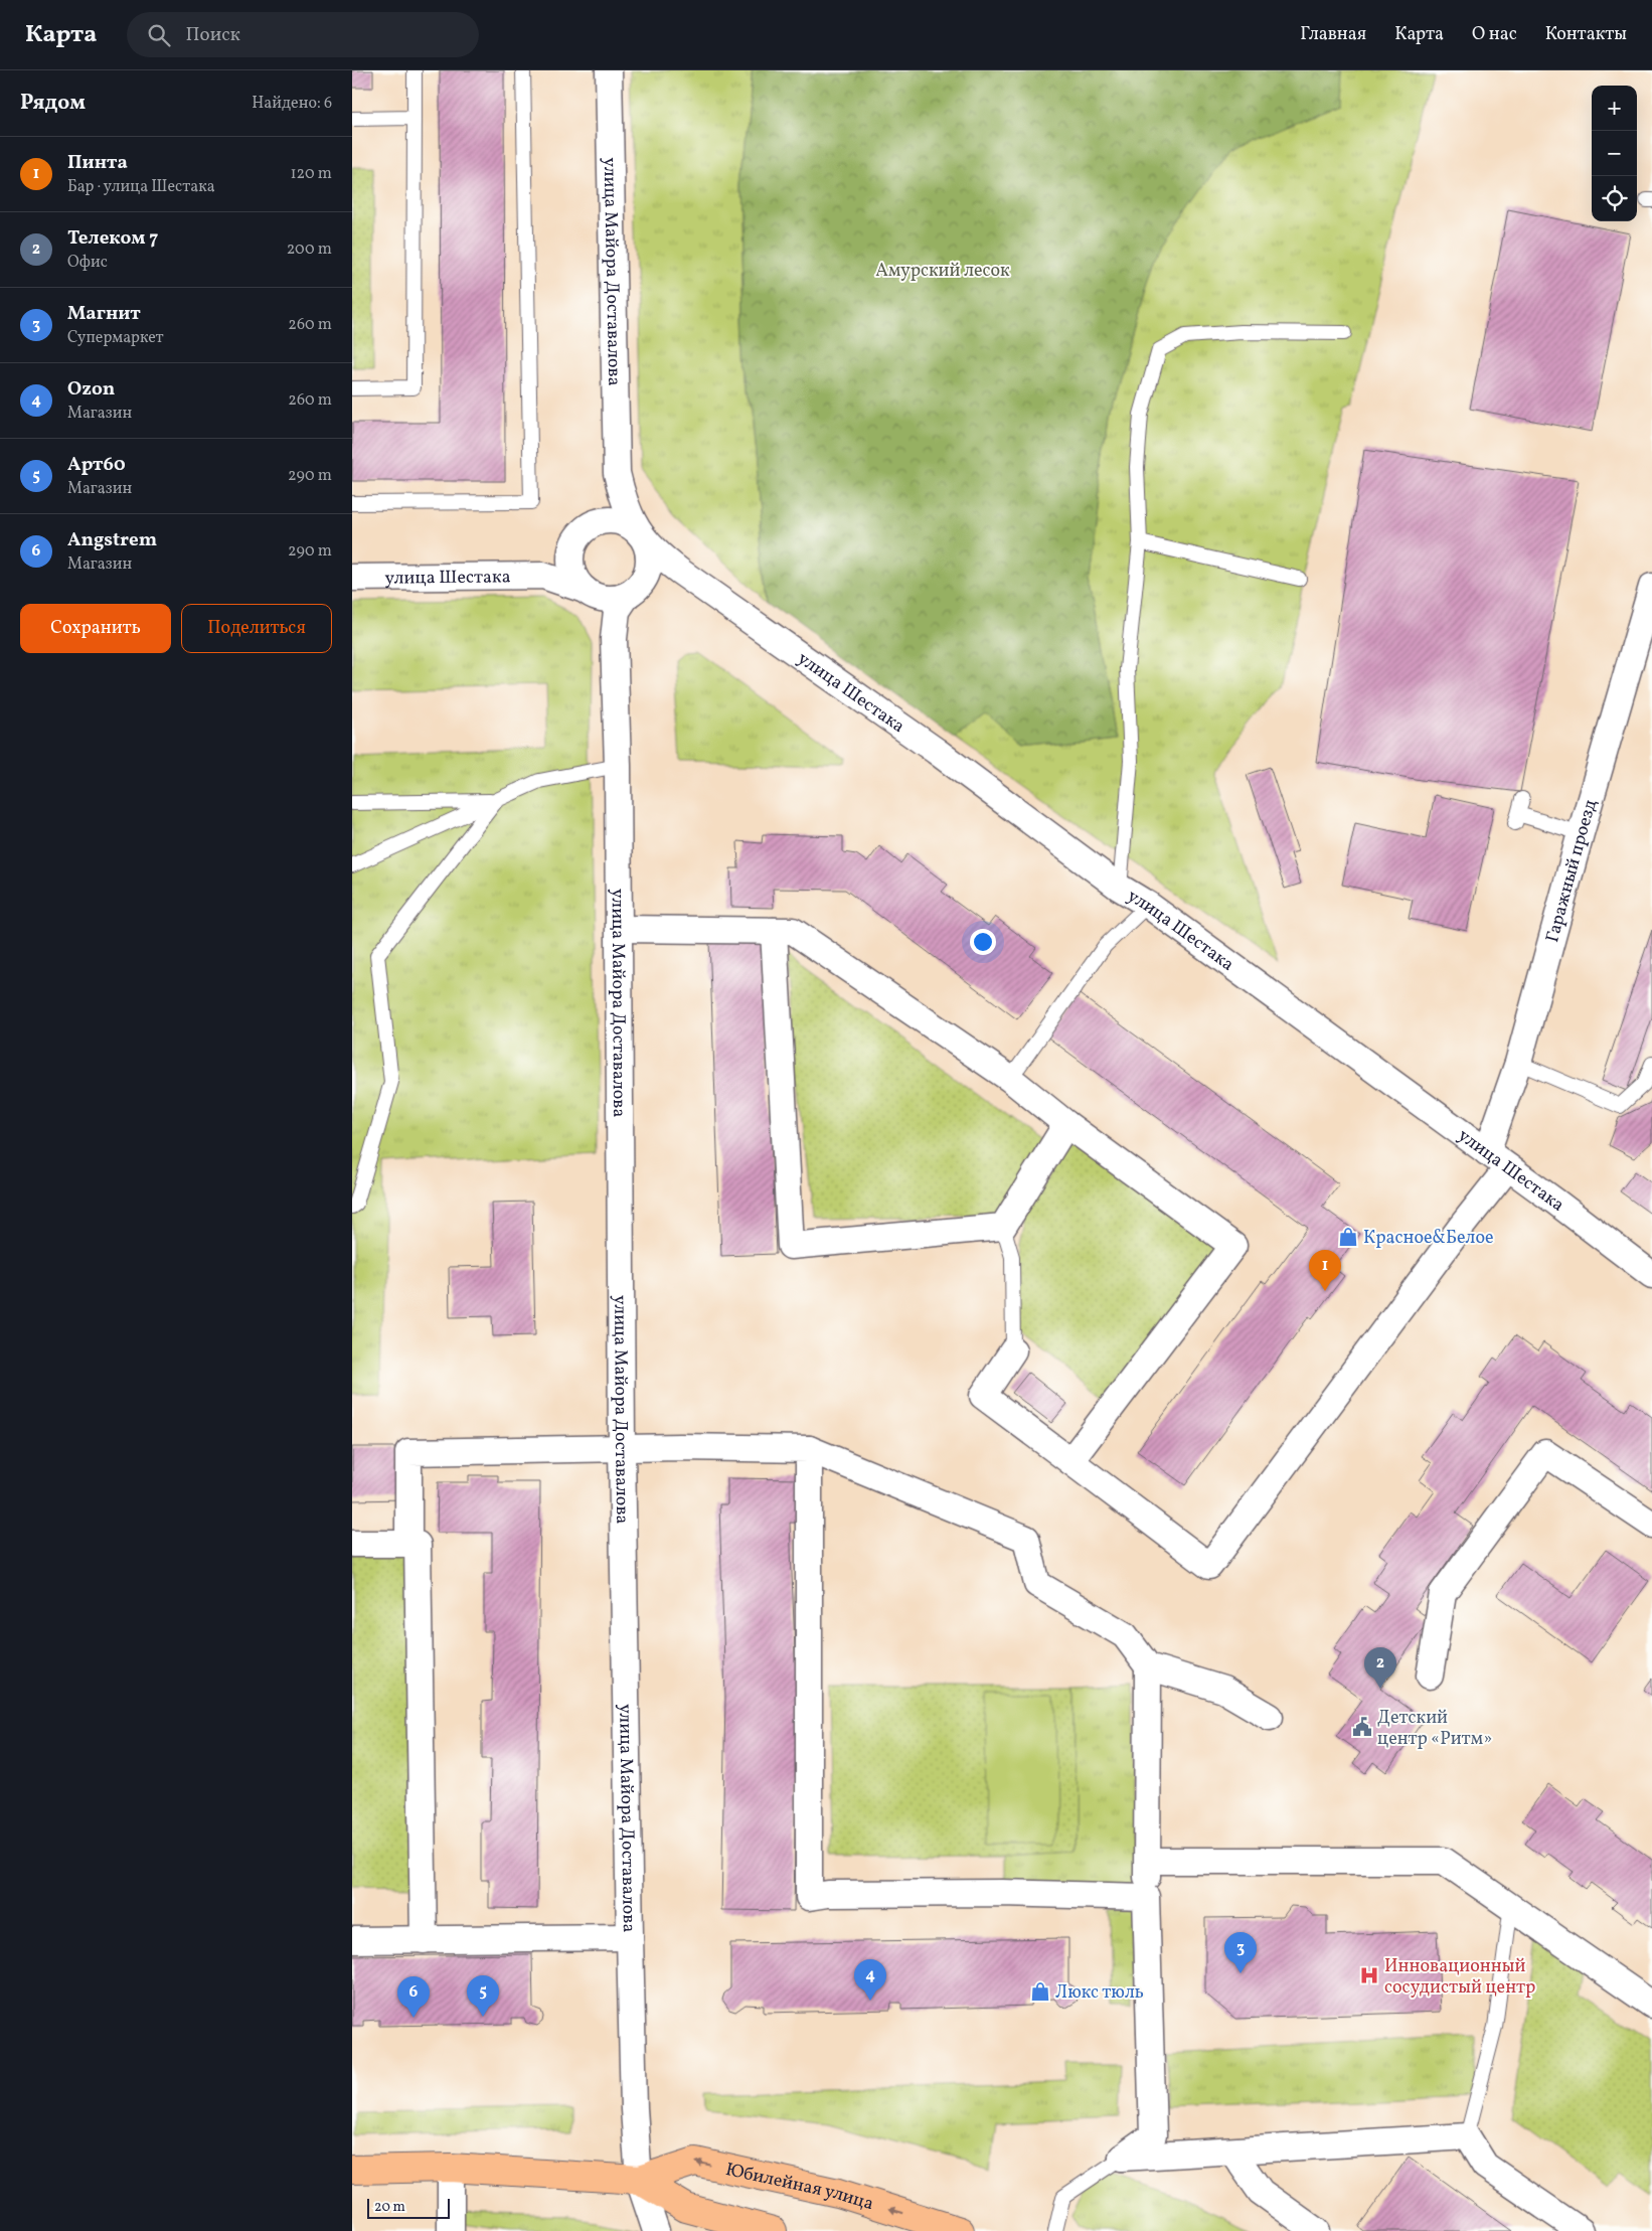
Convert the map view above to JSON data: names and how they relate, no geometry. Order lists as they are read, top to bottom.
{
  "streets": {
    "main road": ["Юбилейная улица"],
    "street": ["улица Майора Доставалова", "улица Шестака", "Гаражный проезд"]
  },
  "crossings": [
    ["улица Майора Доставалова", "улица Шестака"],
    ["улица Майора Доставалова", "Юбилейная улица"],
    ["улица Шестака", "Гаражный проезд"]
  ],
  "parks": ["Амурский лесок"],
  "places": {
    "shop": ["Красное&Белое", "Люкс тюль"],
    "public building": ["Детский центр «Ритм»"],
    "hospital": ["Инновационный сосудистый центр"]
  },
  "scale_bar": "20 m",
  "page": {
    "header": "Карта",
    "search": "Поиск",
    "nav": [
      "Главная",
      "Карта",
      "О нас",
      "Контакты"
    ],
    "heading": ["Рядом", "Найдено: 6"],
    "map_buttons": ["+", "−"],
    "list": [
      {
        "mark": "1",
        "name": "Пинта",
        "note": "Бар · улица Шестака",
        "value": "120 m"
      },
      {
        "mark": "2",
        "name": "Телеком 7",
        "note": "Офис",
        "value": "200 m"
      },
      {
        "mark": "3",
        "name": "Магнит",
        "note": "Супермаркет",
        "value": "260 m"
      },
      {
        "mark": "4",
        "name": "Ozon",
        "note": "Магазин",
        "value": "260 m"
      },
      {
        "mark": "5",
        "name": "Арт60",
        "note": "Магазин",
        "value": "290 m"
      },
      {
        "mark": "6",
        "name": "Angstrem",
        "note": "Магазин",
        "value": "290 m"
      }
    ],
    "buttons": ["Сохранить", "Поделиться"],
    "pins": [
      "1",
      "2",
      "3",
      "4",
      "5",
      "6"
    ],
    "scale": "20 m"
  }
}
